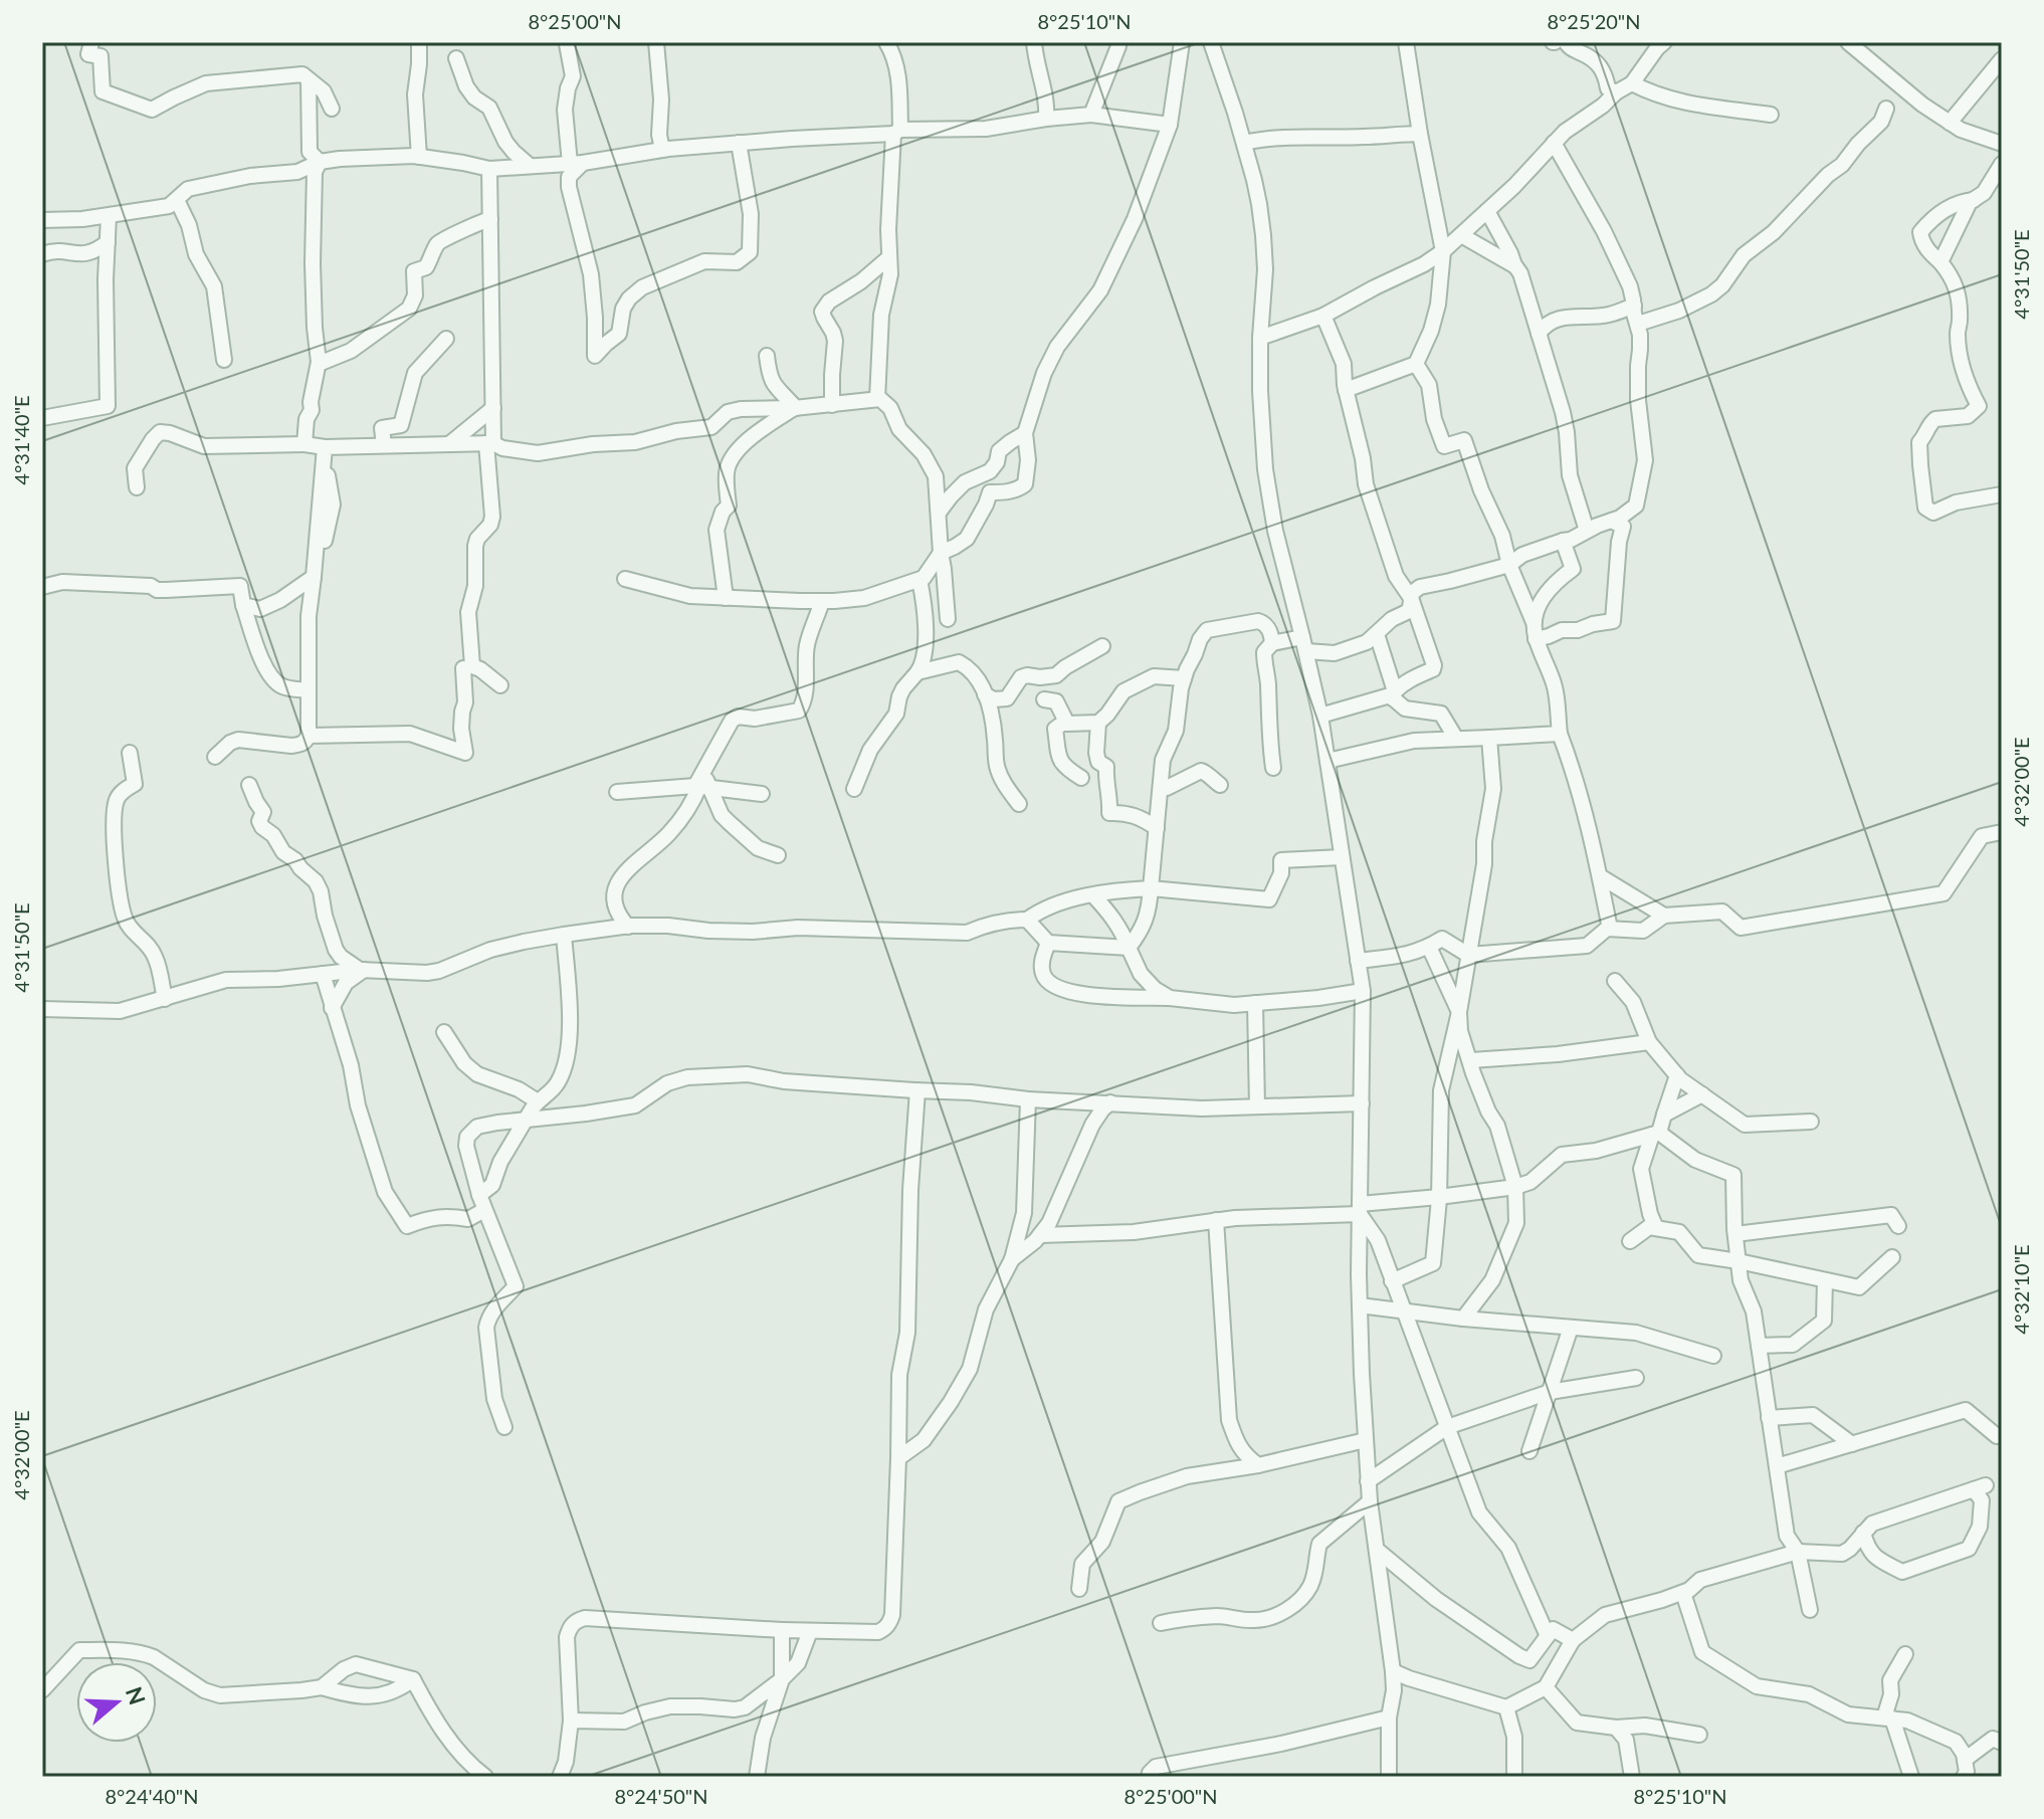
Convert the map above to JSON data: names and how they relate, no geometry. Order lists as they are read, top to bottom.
{
  "north": "right",
  "coordinates": [
    "8°25'00\"N",
    "8°25'10\"N",
    "8°25'20\"N",
    "4°31'50\"E",
    "4°31'40\"E",
    "4°32'00\"E",
    "4°32'10\"E",
    "8°24'40\"N",
    "8°24'50\"N"
  ]
}
